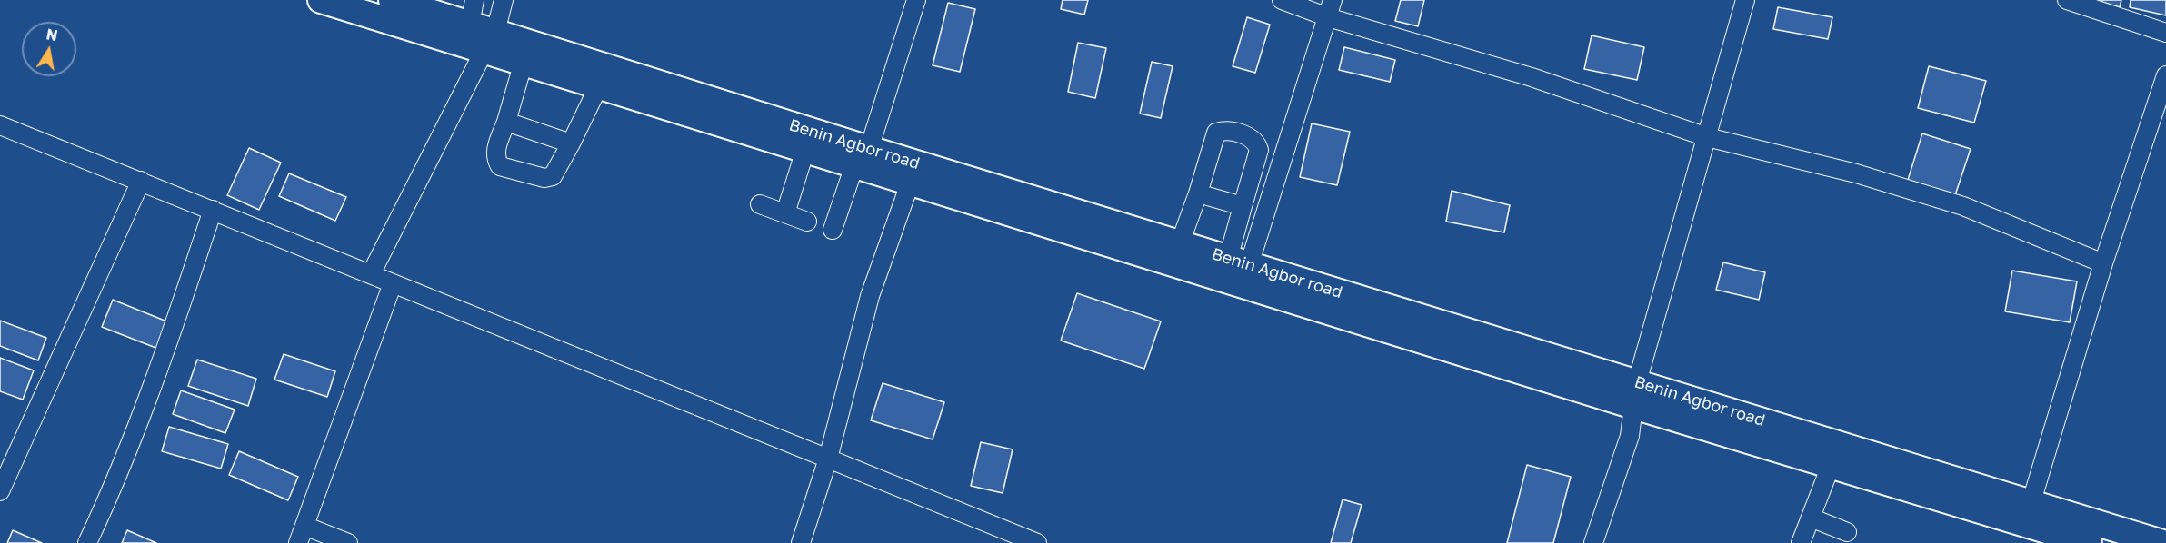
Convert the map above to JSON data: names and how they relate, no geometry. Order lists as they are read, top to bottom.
{
  "streets": {
    "highway": ["Benin Agbor road"]
  },
  "north": "top"
}
